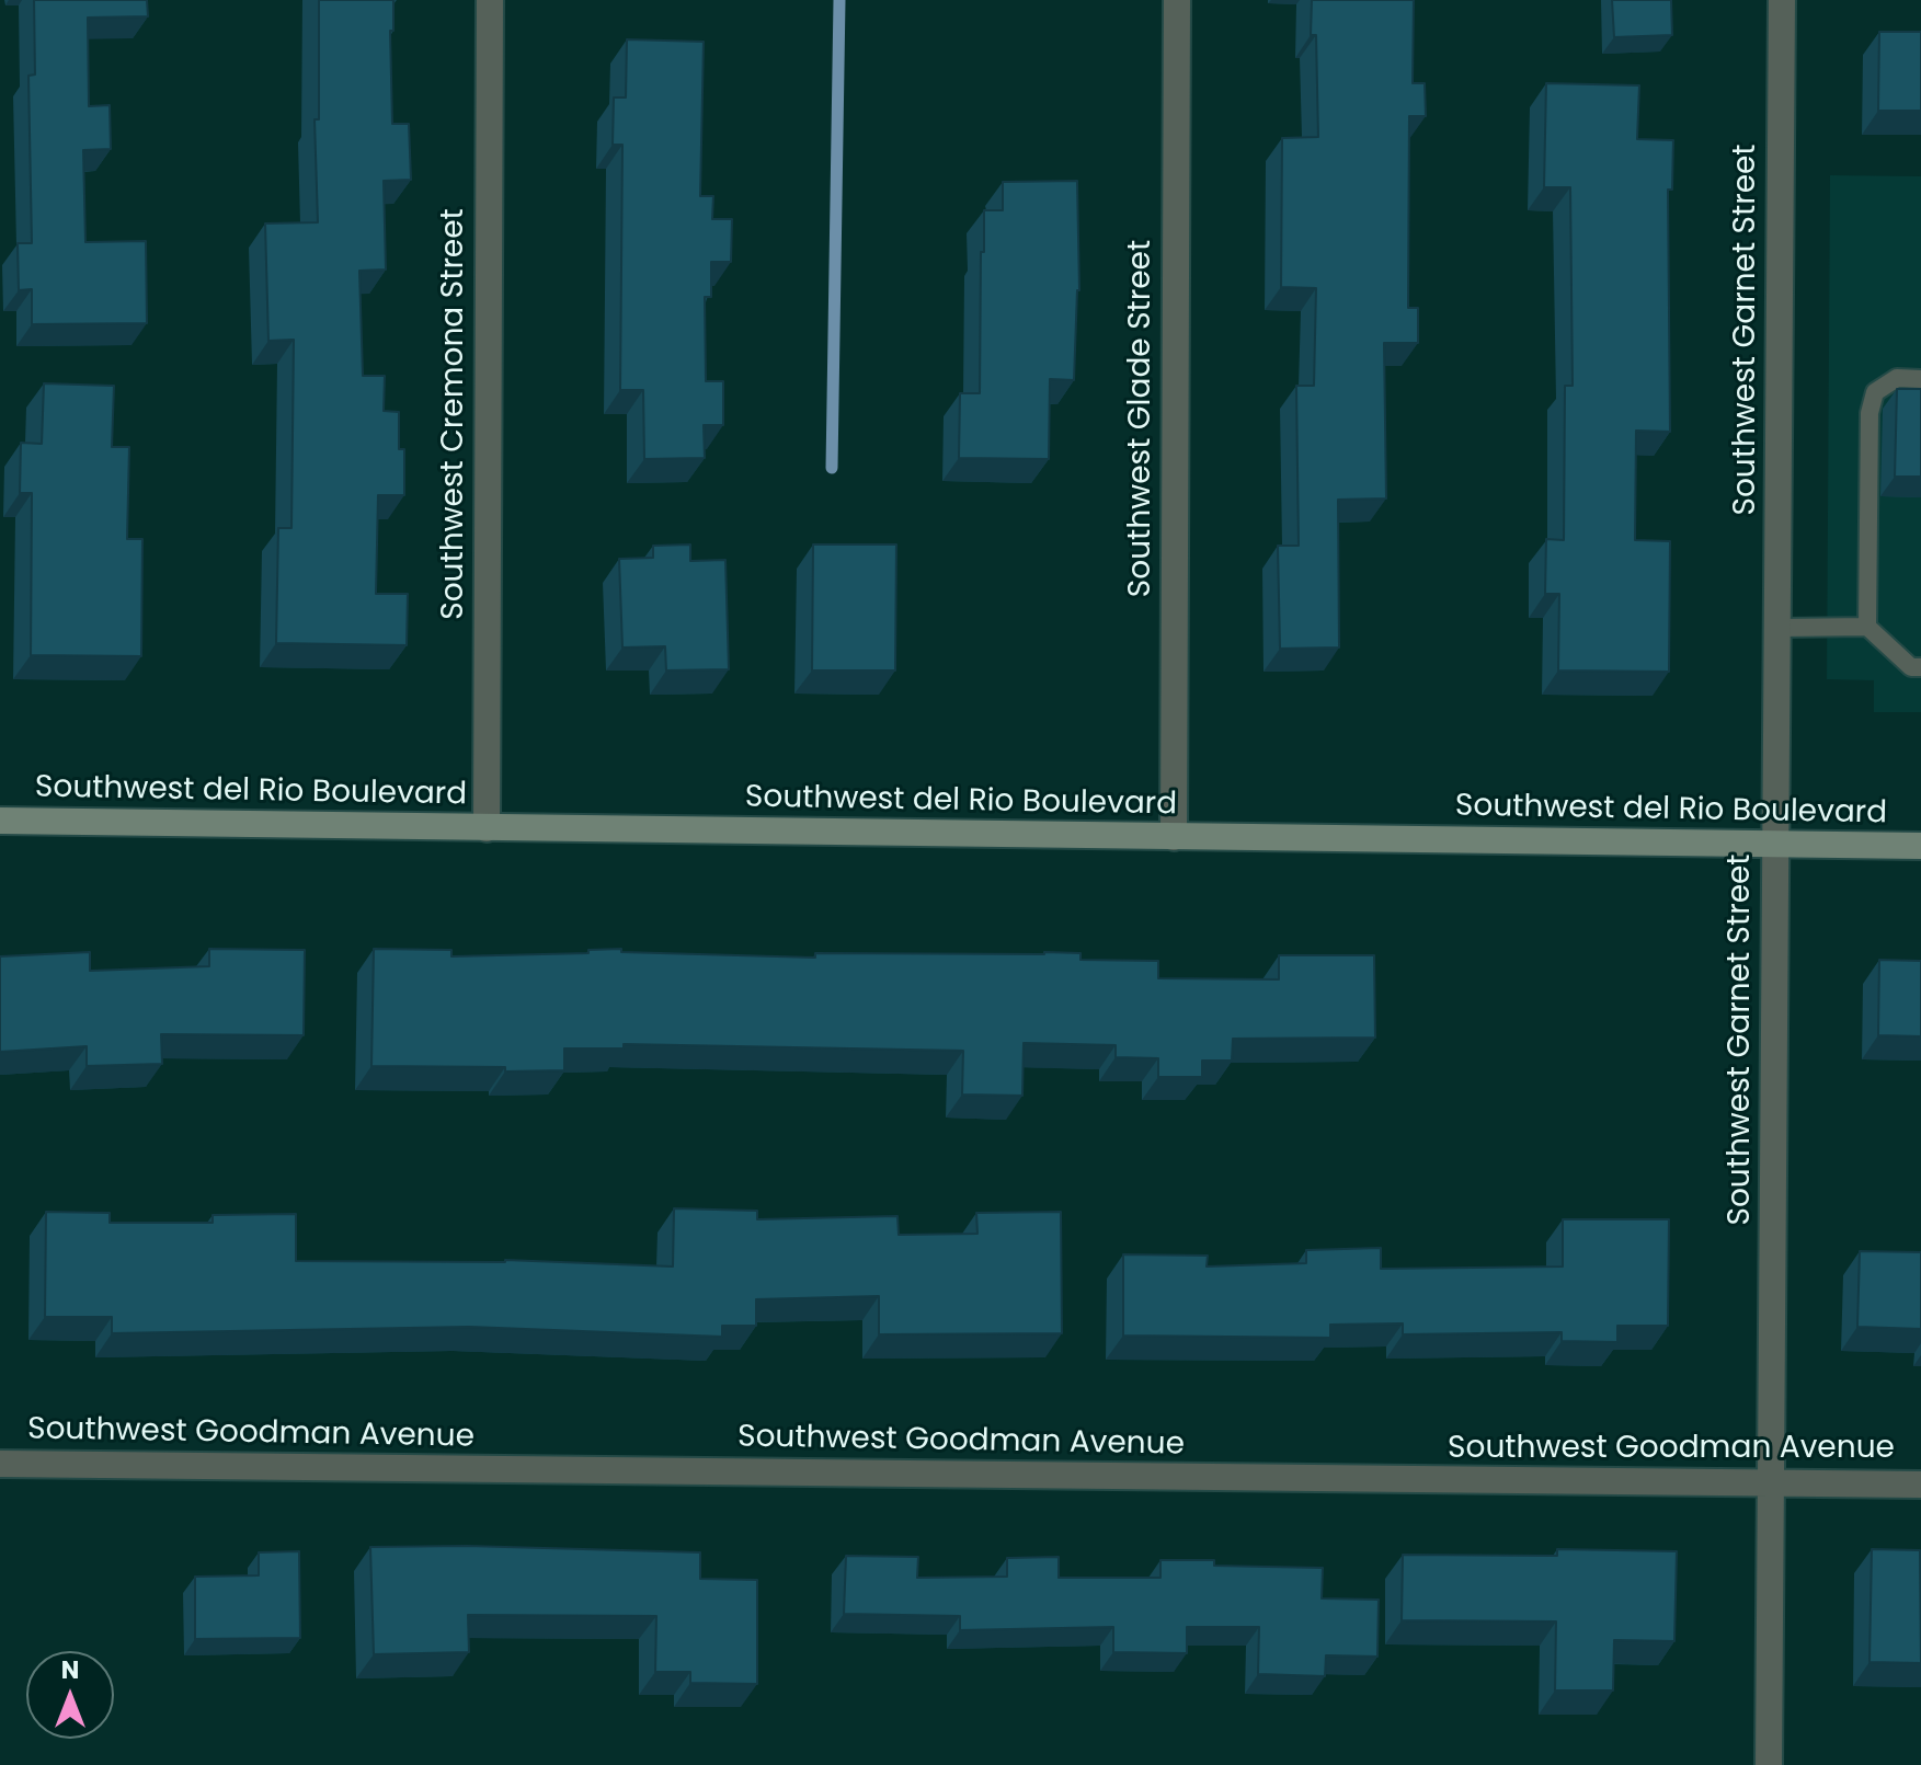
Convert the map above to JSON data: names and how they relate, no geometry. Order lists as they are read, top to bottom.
{
  "streets": {
    "street": [
      "Southwest Garnet Street",
      "Southwest Cremona Street",
      "Southwest Glade Street",
      "Southwest del Rio Boulevard",
      "Southwest Goodman Avenue"
    ]
  },
  "crossings": [
    ["Southwest Garnet Street", "Southwest del Rio Boulevard"],
    ["Southwest Garnet Street", "Southwest Goodman Avenue"],
    ["Southwest Cremona Street", "Southwest del Rio Boulevard"],
    ["Southwest Glade Street", "Southwest del Rio Boulevard"]
  ],
  "north": "top"
}
